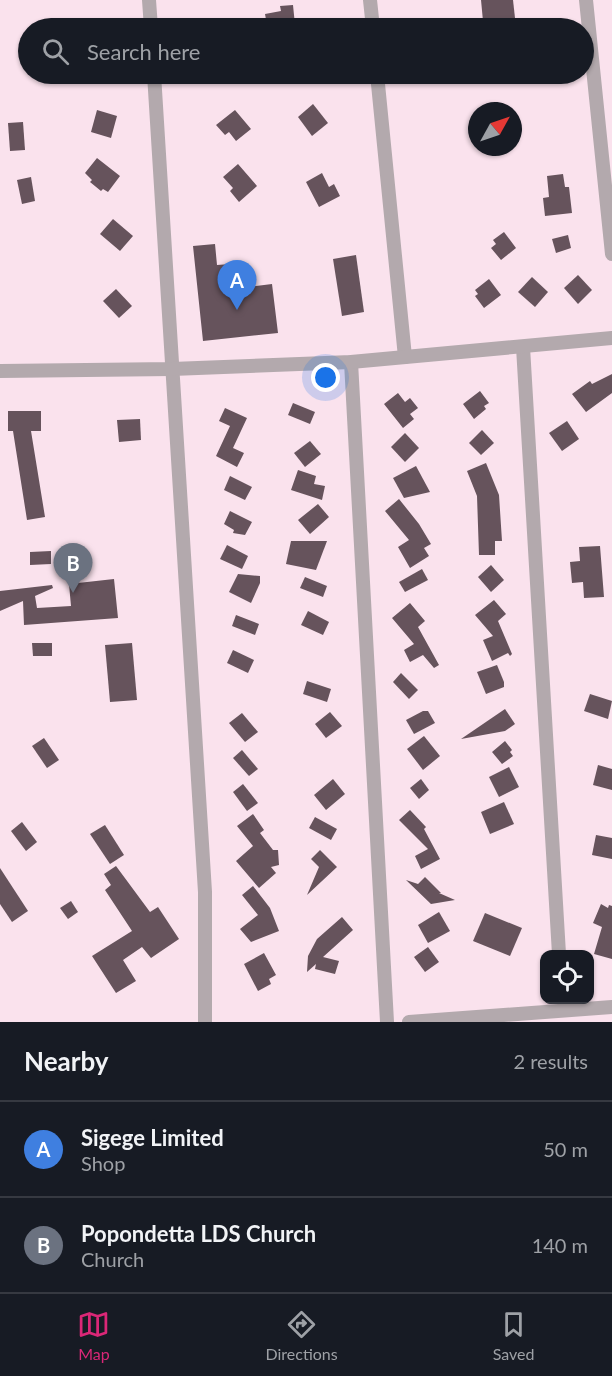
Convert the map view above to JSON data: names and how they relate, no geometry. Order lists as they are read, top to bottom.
{
  "north": "top right",
  "page": {
    "search": "Search here",
    "pins": ["A", "B"],
    "heading": ["Nearby", "2 results"],
    "list": [
      {
        "mark": "A",
        "name": "Sigege Limited",
        "note": "Shop",
        "value": "50 m"
      },
      {
        "mark": "B",
        "name": "Popondetta LDS Church",
        "note": "Church",
        "value": "140 m"
      }
    ],
    "nav": ["Map", "Directions", "Saved"]
  }
}
